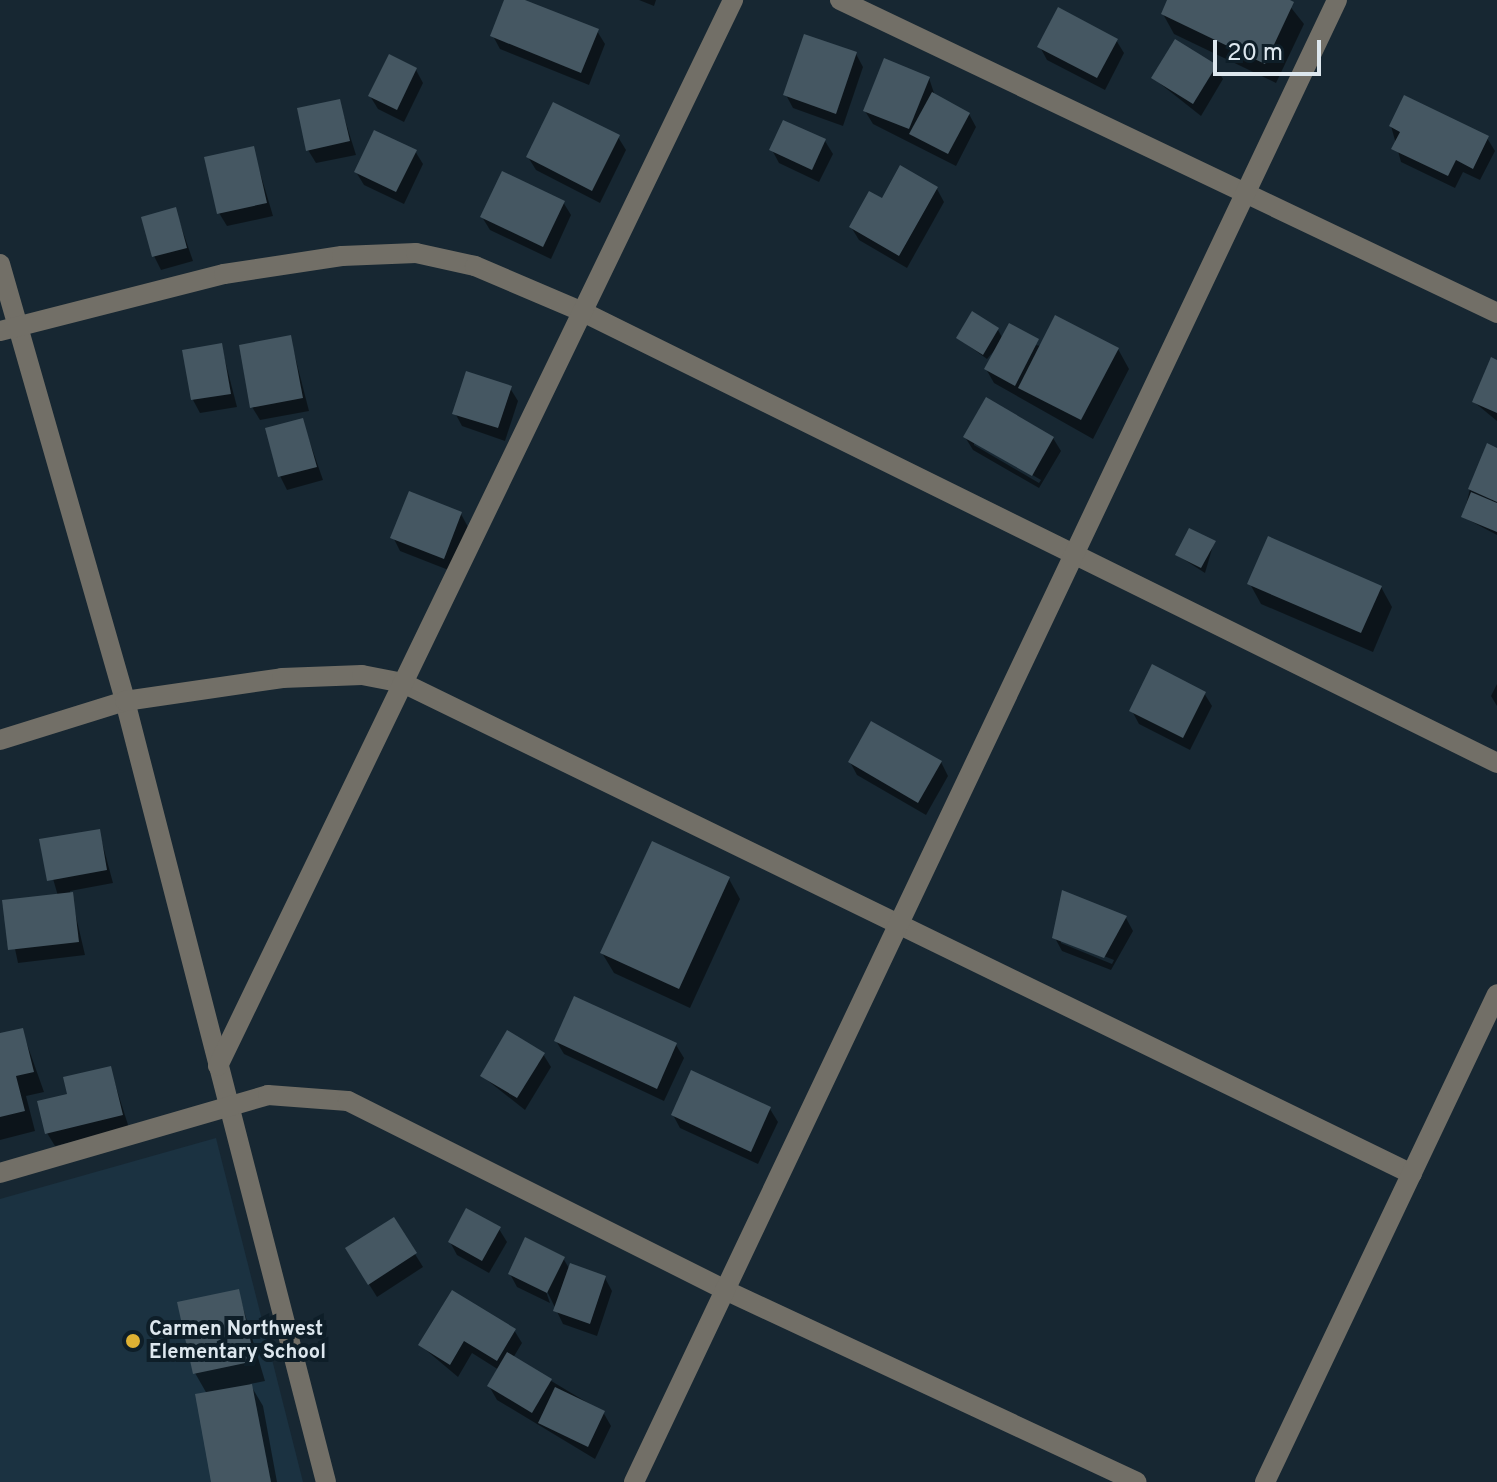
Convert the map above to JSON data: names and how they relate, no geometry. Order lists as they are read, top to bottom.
{
  "places": ["Carmen Northwest Elementary School"],
  "scale_bar": "20 m"
}
